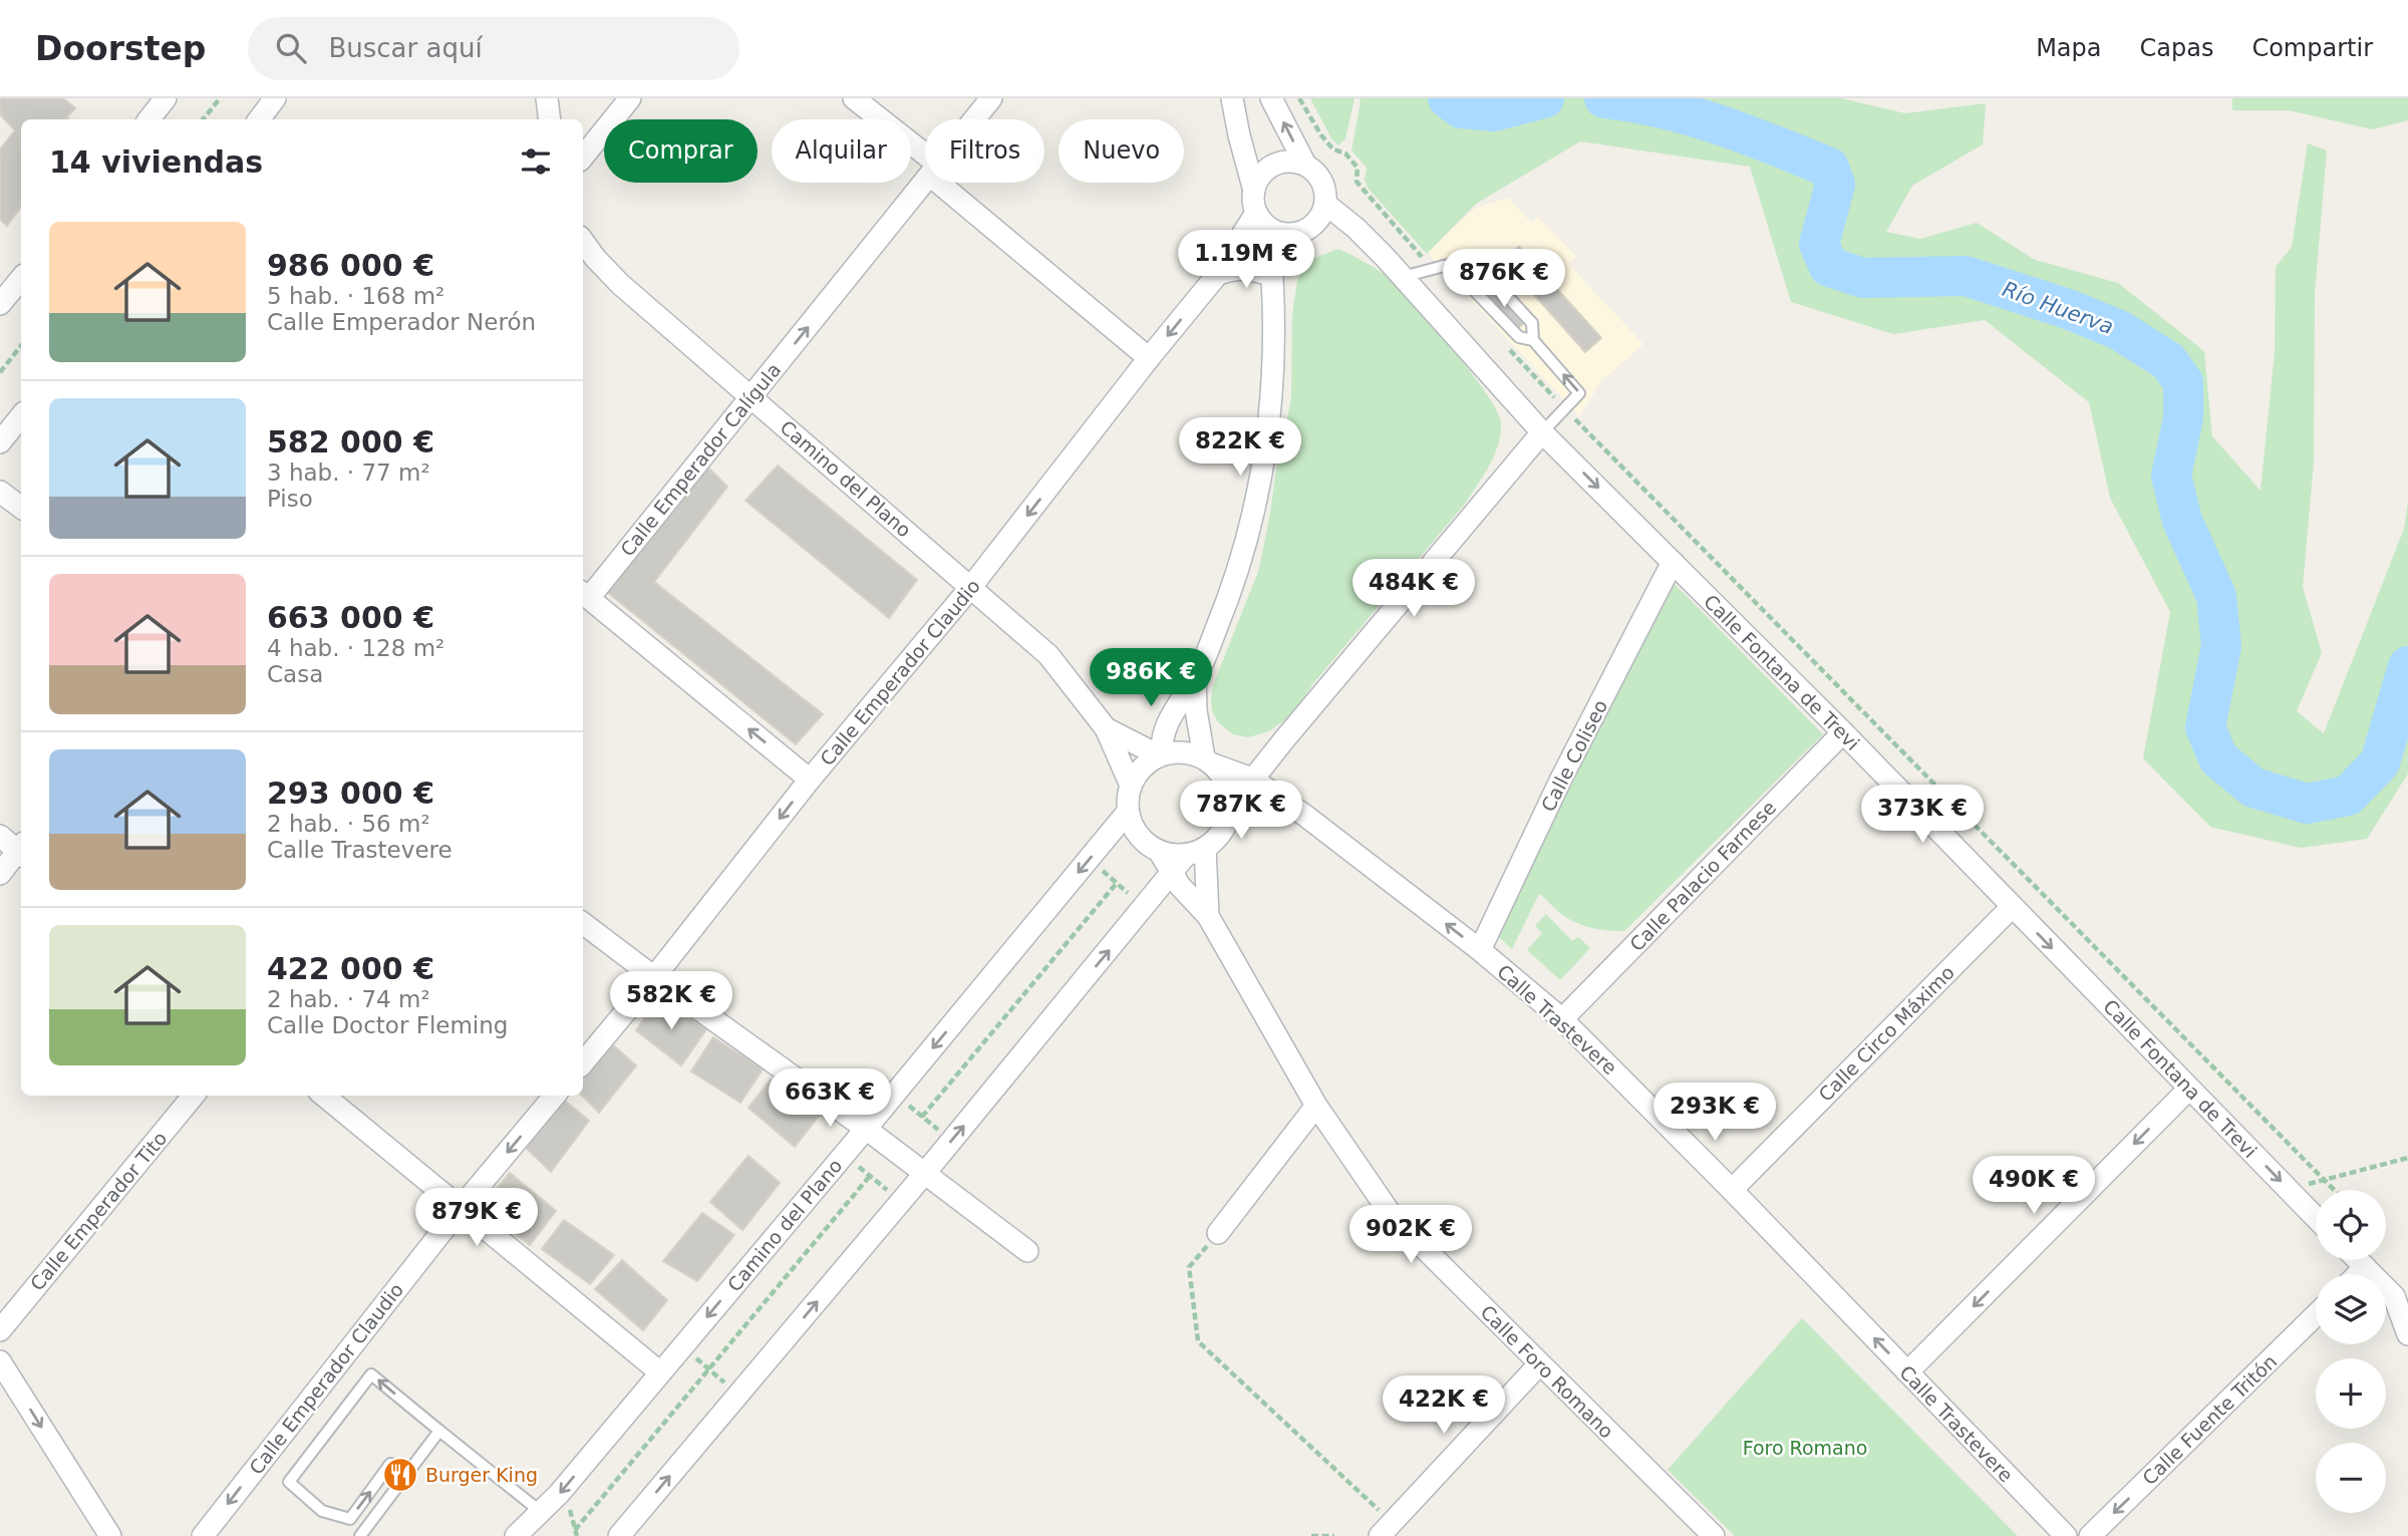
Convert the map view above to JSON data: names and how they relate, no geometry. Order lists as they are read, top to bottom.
{
  "streets": {
    "street": [
      "Calle Emperador Calígula",
      "Camino del Plano",
      "Calle Emperador Claudio",
      "Calle Fontana de Trevi",
      "Calle Coliseo",
      "Calle Palacio Farnese",
      "Calle Trastevere",
      "Calle Circo Máximo",
      "Calle Emperador Tito",
      "Calle Foro Romano",
      "Calle Fuente Tritón"
    ]
  },
  "crossings": [
    ["Calle Emperador Calígula", "Camino del Plano"],
    ["Calle Emperador Calígula", "Calle Emperador Claudio"],
    ["Camino del Plano", "Calle Emperador Claudio"],
    ["Camino del Plano", "Calle Trastevere"],
    ["Camino del Plano", "Calle Foro Romano"],
    ["Calle Emperador Claudio", "Calle Fontana de Trevi"],
    ["Calle Fontana de Trevi", "Calle Coliseo"],
    ["Calle Fontana de Trevi", "Calle Palacio Farnese"],
    ["Calle Fontana de Trevi", "Calle Circo Máximo"],
    ["Calle Coliseo", "Calle Trastevere"],
    ["Calle Palacio Farnese", "Calle Trastevere"],
    ["Calle Trastevere", "Calle Circo Máximo"],
    ["Calle Trastevere", "Calle Foro Romano"]
  ],
  "one_way": [
    "Calle Emperador Claudio",
    "Calle Fontana de Trevi",
    "Calle Trastevere",
    "Calle Fuente Tritón"
  ],
  "water": ["Río Huerva"],
  "parks": ["Foro Romano"],
  "places": {
    "restaurant": ["Burger King"]
  },
  "page": {
    "header": "Doorstep",
    "search": "Buscar aquí",
    "nav": ["Mapa", "Capas", "Compartir"],
    "chip": [
      "Comprar",
      "Alquilar",
      "Filtros",
      "Nuevo"
    ],
    "heading": "14 viviendas",
    "list": [
      {
        "name": "986 000 €",
        "note": "5 hab. · 168 m² · Calle Emperador Nerón"
      },
      {
        "name": "582 000 €",
        "note": "3 hab. · 77 m² · Piso"
      },
      {
        "name": "663 000 €",
        "note": "4 hab. · 128 m² · Casa"
      },
      {
        "name": "293 000 €",
        "note": "2 hab. · 56 m² · Calle Trastevere"
      },
      {
        "name": "422 000 €",
        "note": "2 hab. · 74 m² · Calle Doctor Fleming"
      }
    ],
    "price": [
      "1.19M €",
      "876K €",
      "822K €",
      "484K €",
      "986K €",
      "787K €",
      "373K €",
      "582K €",
      "663K €",
      "293K €",
      "490K €",
      "879K €",
      "902K €",
      "422K €"
    ],
    "map_buttons": ["+", "−"]
  }
}
